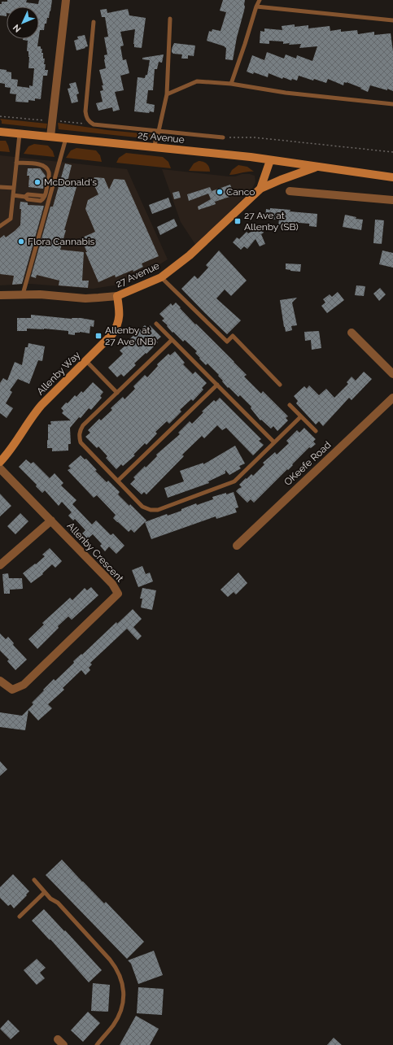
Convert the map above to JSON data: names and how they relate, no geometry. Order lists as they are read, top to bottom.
{
  "streets": {
    "street": [
      "25 Avenue",
      "27 Avenue",
      "Allenby Way",
      "OKeefe Road",
      "Allenby Crescent"
    ]
  },
  "crossings": [
    ["25 Avenue", "27 Avenue"],
    ["27 Avenue", "Allenby Way"]
  ],
  "places": {
    "other": ["McDonald's", "Canco", "Flora Cannabis"],
    "transit": ["27 Ave at Allenby (SB)", "Allenby at 27 Ave (NB)"]
  },
  "north": "bottom left"
}
